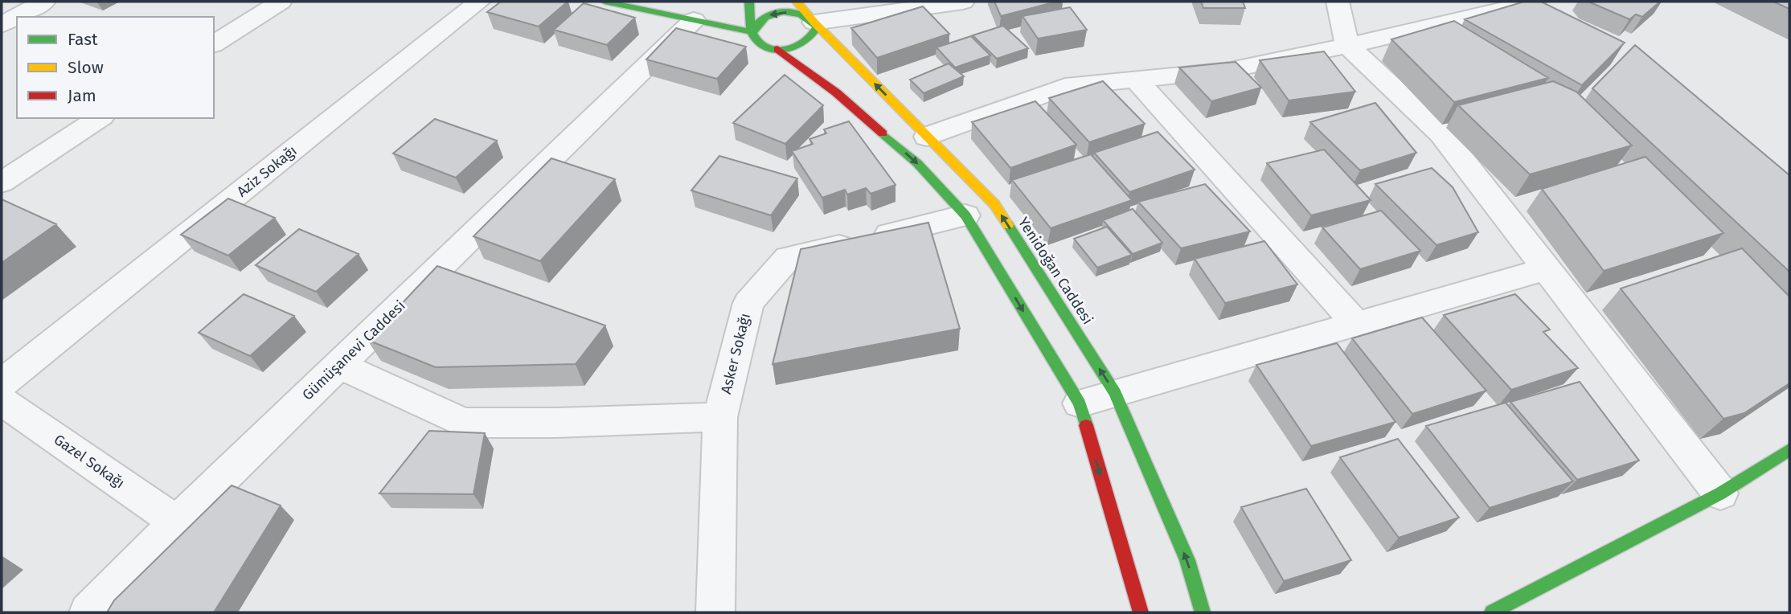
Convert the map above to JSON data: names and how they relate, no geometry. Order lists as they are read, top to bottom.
{
  "streets": {
    "street": [
      "Aziz Sokağı",
      "Yenidoğan Caddesi",
      "Gümüşanevi Caddesi",
      "Asker Sokağı",
      "Gazel Sokağı"
    ]
  },
  "crossings": [
    ["Gümüşanevi Caddesi", "Gazel Sokağı"]
  ],
  "legend": ["Fast", "Slow", "Jam"]
}
